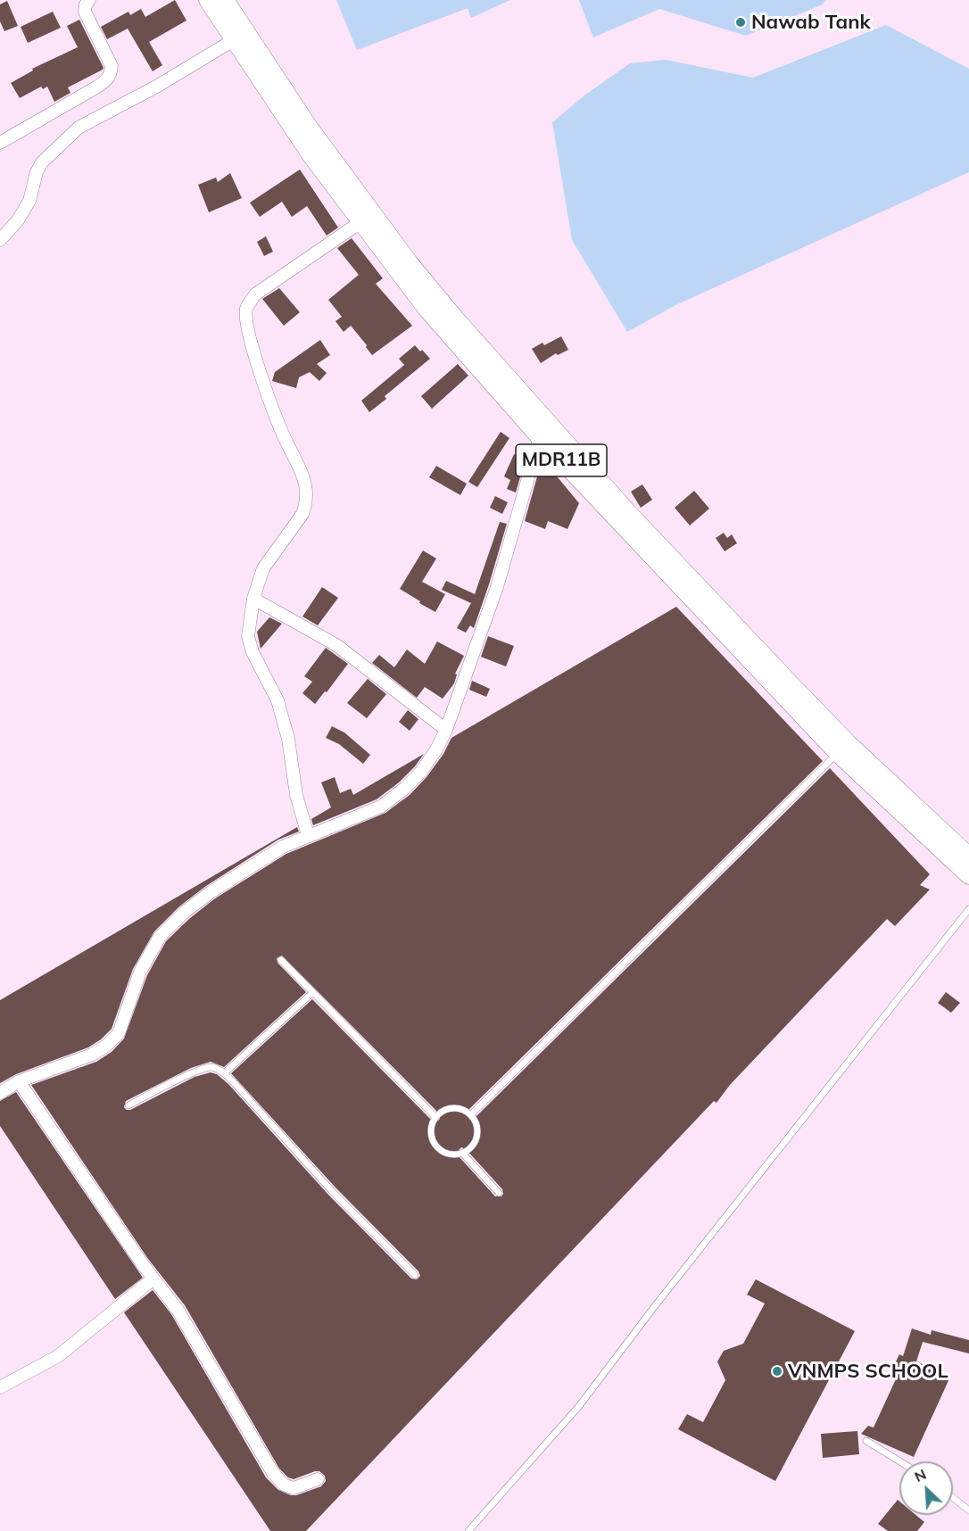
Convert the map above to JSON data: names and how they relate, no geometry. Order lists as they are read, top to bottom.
{
  "streets": {
    "main road": ["MDR11B"]
  },
  "places": ["Nawab Tank", "VNMPS SCHOOL"],
  "north": "top left"
}
